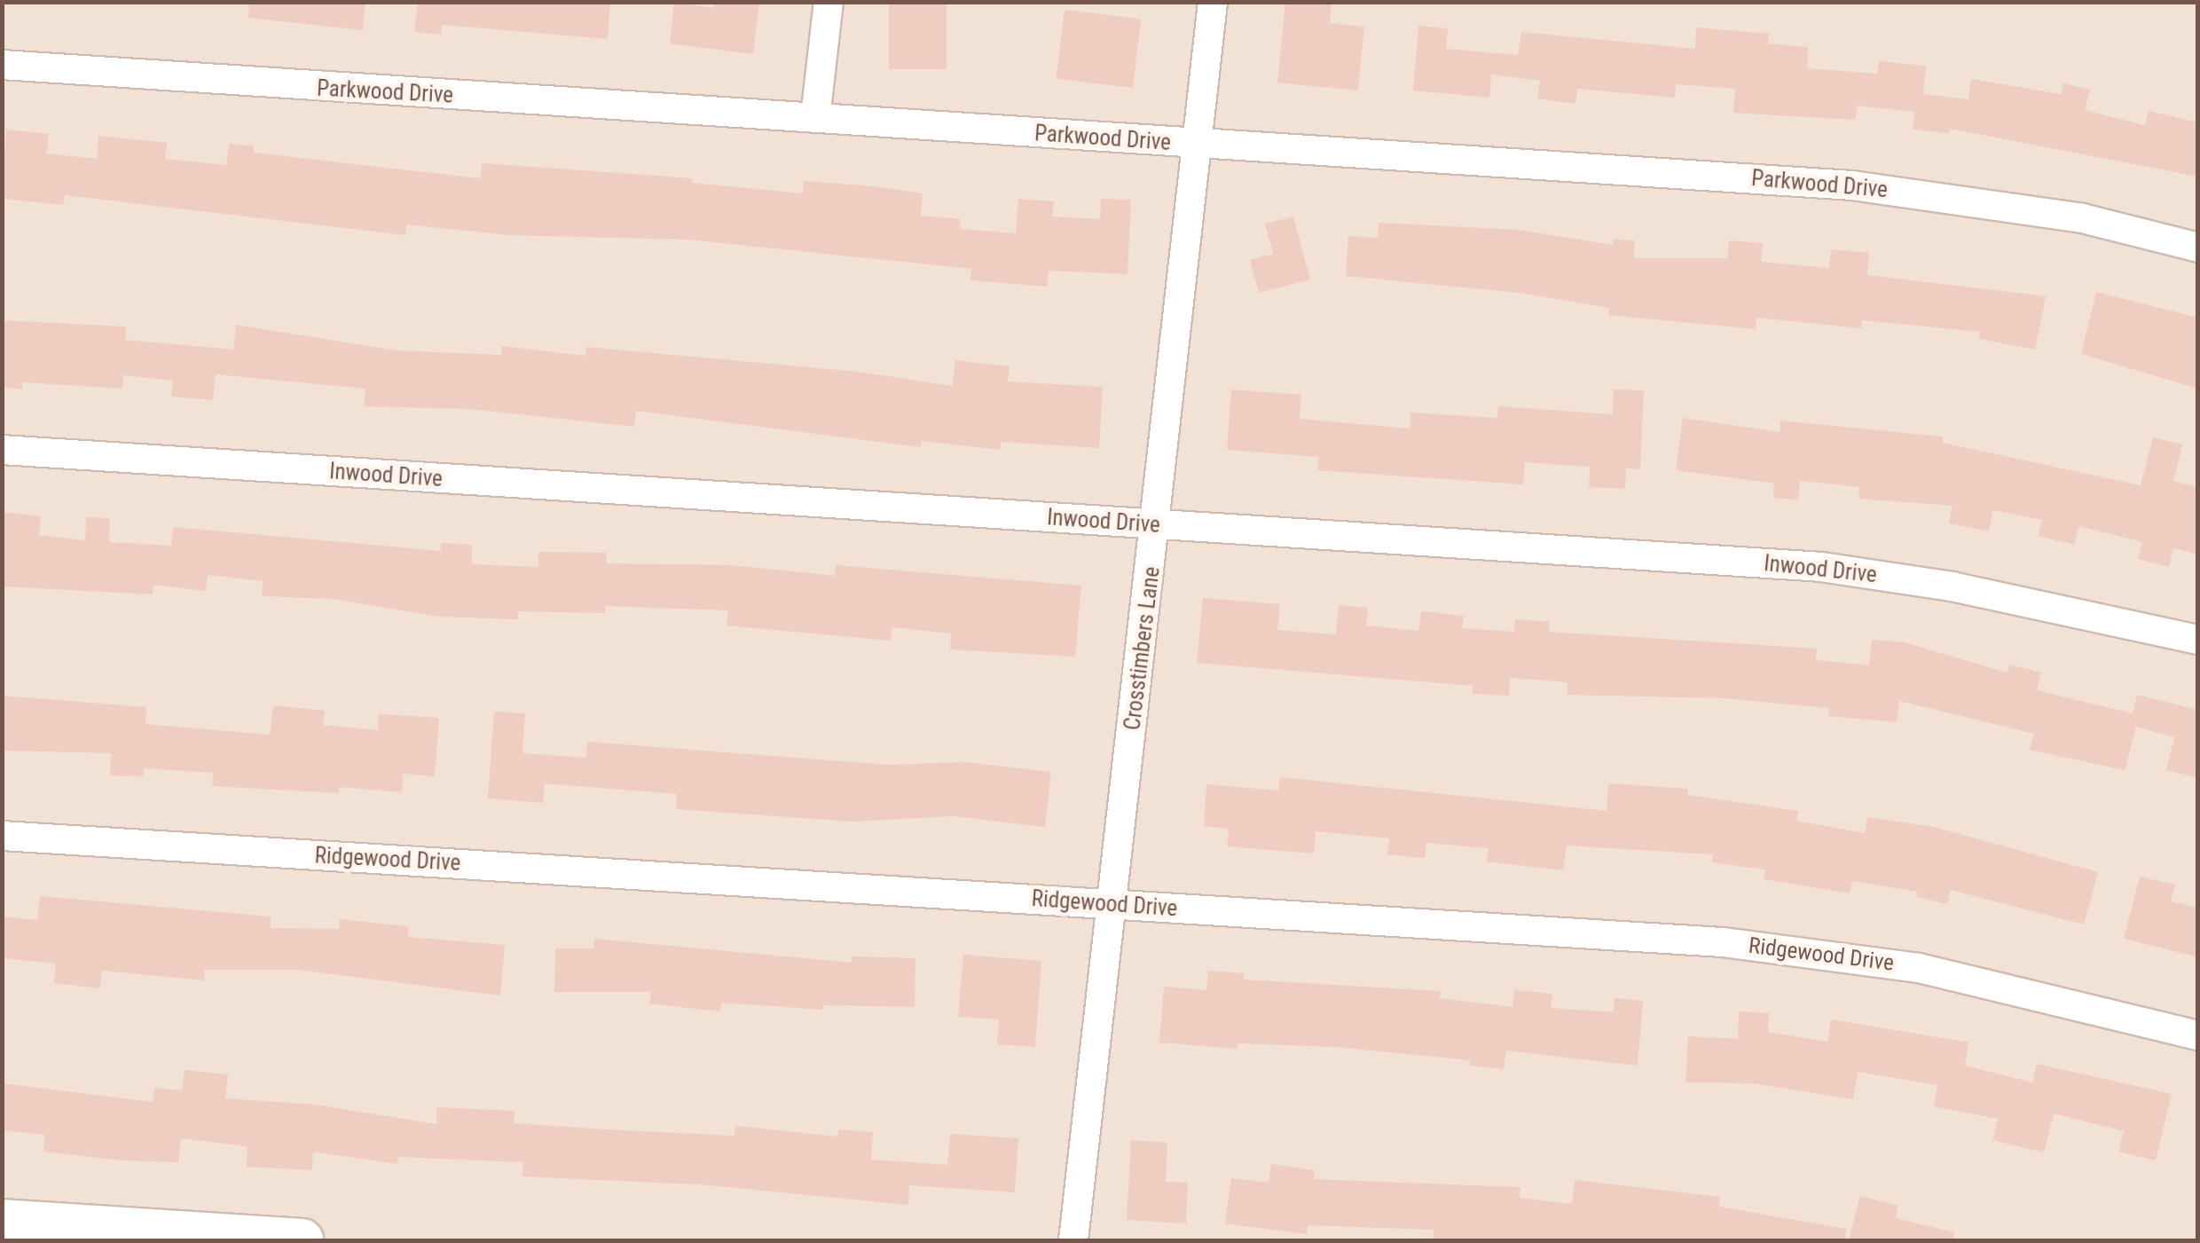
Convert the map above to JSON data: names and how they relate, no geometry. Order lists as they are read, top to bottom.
{
  "streets": {
    "street": [
      "Parkwood Drive",
      "Inwood Drive",
      "Crosstimbers Lane",
      "Ridgewood Drive"
    ]
  },
  "crossings": [
    ["Parkwood Drive", "Crosstimbers Lane"],
    ["Inwood Drive", "Crosstimbers Lane"],
    ["Crosstimbers Lane", "Ridgewood Drive"]
  ]
}
